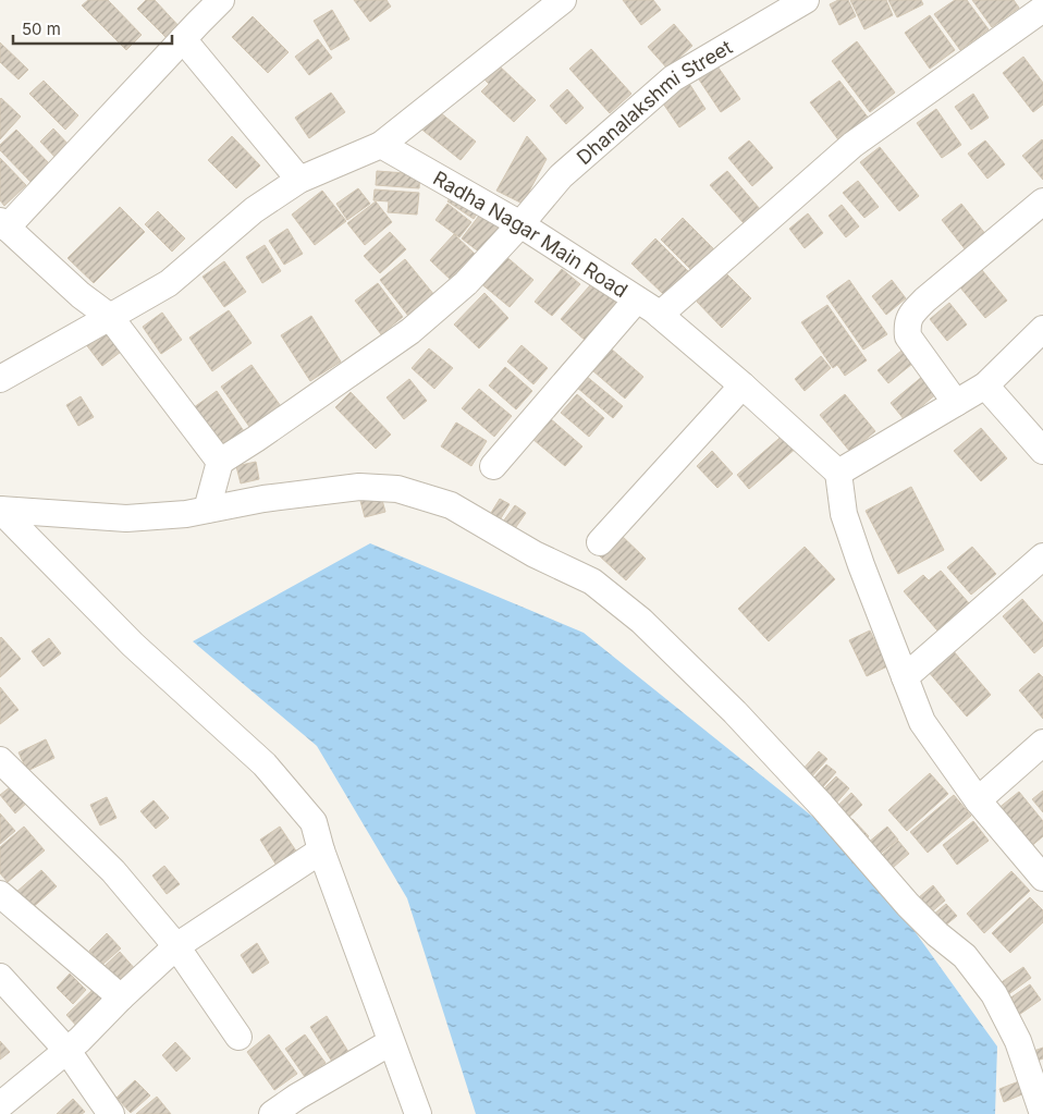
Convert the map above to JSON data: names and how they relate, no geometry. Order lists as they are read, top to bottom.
{
  "streets": {
    "street": ["Dhanalakshmi Street", "Radha Nagar Main Road"]
  },
  "crossings": [
    ["Dhanalakshmi Street", "Radha Nagar Main Road"]
  ],
  "scale_bar": "50 m"
}
